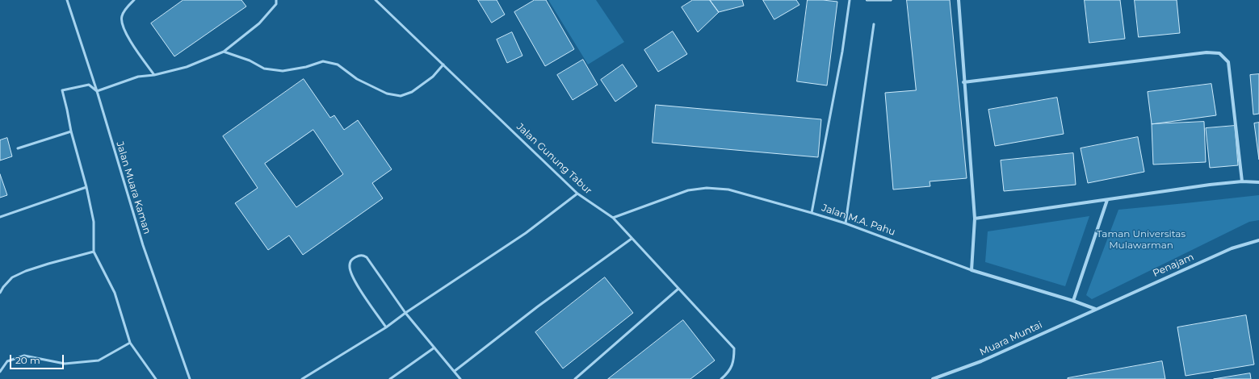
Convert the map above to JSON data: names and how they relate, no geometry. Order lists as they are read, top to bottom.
{
  "streets": {
    "street": ["Jalan M.A. Pahu", "Penajam", "Muara Muntai"],
    "lane": ["Jalan Gunung Tabur", "Jalan Muara Kaman"]
  },
  "crossings": [
    ["Jalan Gunung Tabur", "Jalan M.A. Pahu"],
    ["Jalan M.A. Pahu", "Penajam"],
    ["Jalan M.A. Pahu", "Muara Muntai"],
    ["Penajam", "Muara Muntai"]
  ],
  "parks": ["Taman Universitas Mulawarman"],
  "scale_bar": "20 m"
}
